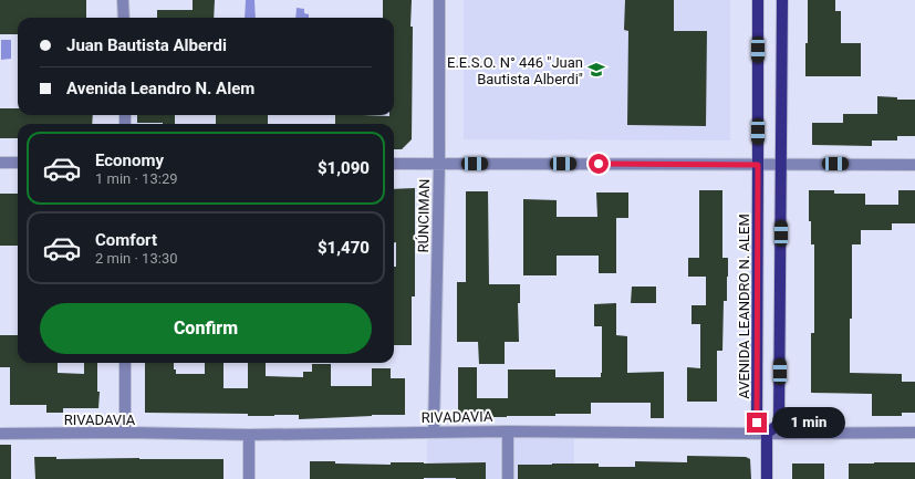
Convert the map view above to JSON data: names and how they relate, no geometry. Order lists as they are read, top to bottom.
{
  "streets": {
    "main road": ["AVENIDA LEANDRO N. ALEM"],
    "street": ["RÚNCIMAN", "RIVADAVIA"]
  },
  "crossings": [
    ["RÚNCIMAN", "RIVADAVIA"],
    ["AVENIDA LEANDRO N. ALEM", "RIVADAVIA"]
  ],
  "places": {
    "school or university": ["E.E.S.O. N° 446 \"Juan Bautista Alberdi\""]
  },
  "page": {
    "banner": ["Juan Bautista Alberdi", "Avenida Leandro N. Alem"],
    "list": [
      {
        "name": "Economy",
        "note": "1 min · 13:29",
        "value": "$1,090"
      },
      {
        "name": "Comfort",
        "note": "2 min · 13:30",
        "value": "$1,470"
      }
    ],
    "buttons": "Confirm",
    "bubble": "1 min"
  }
}
